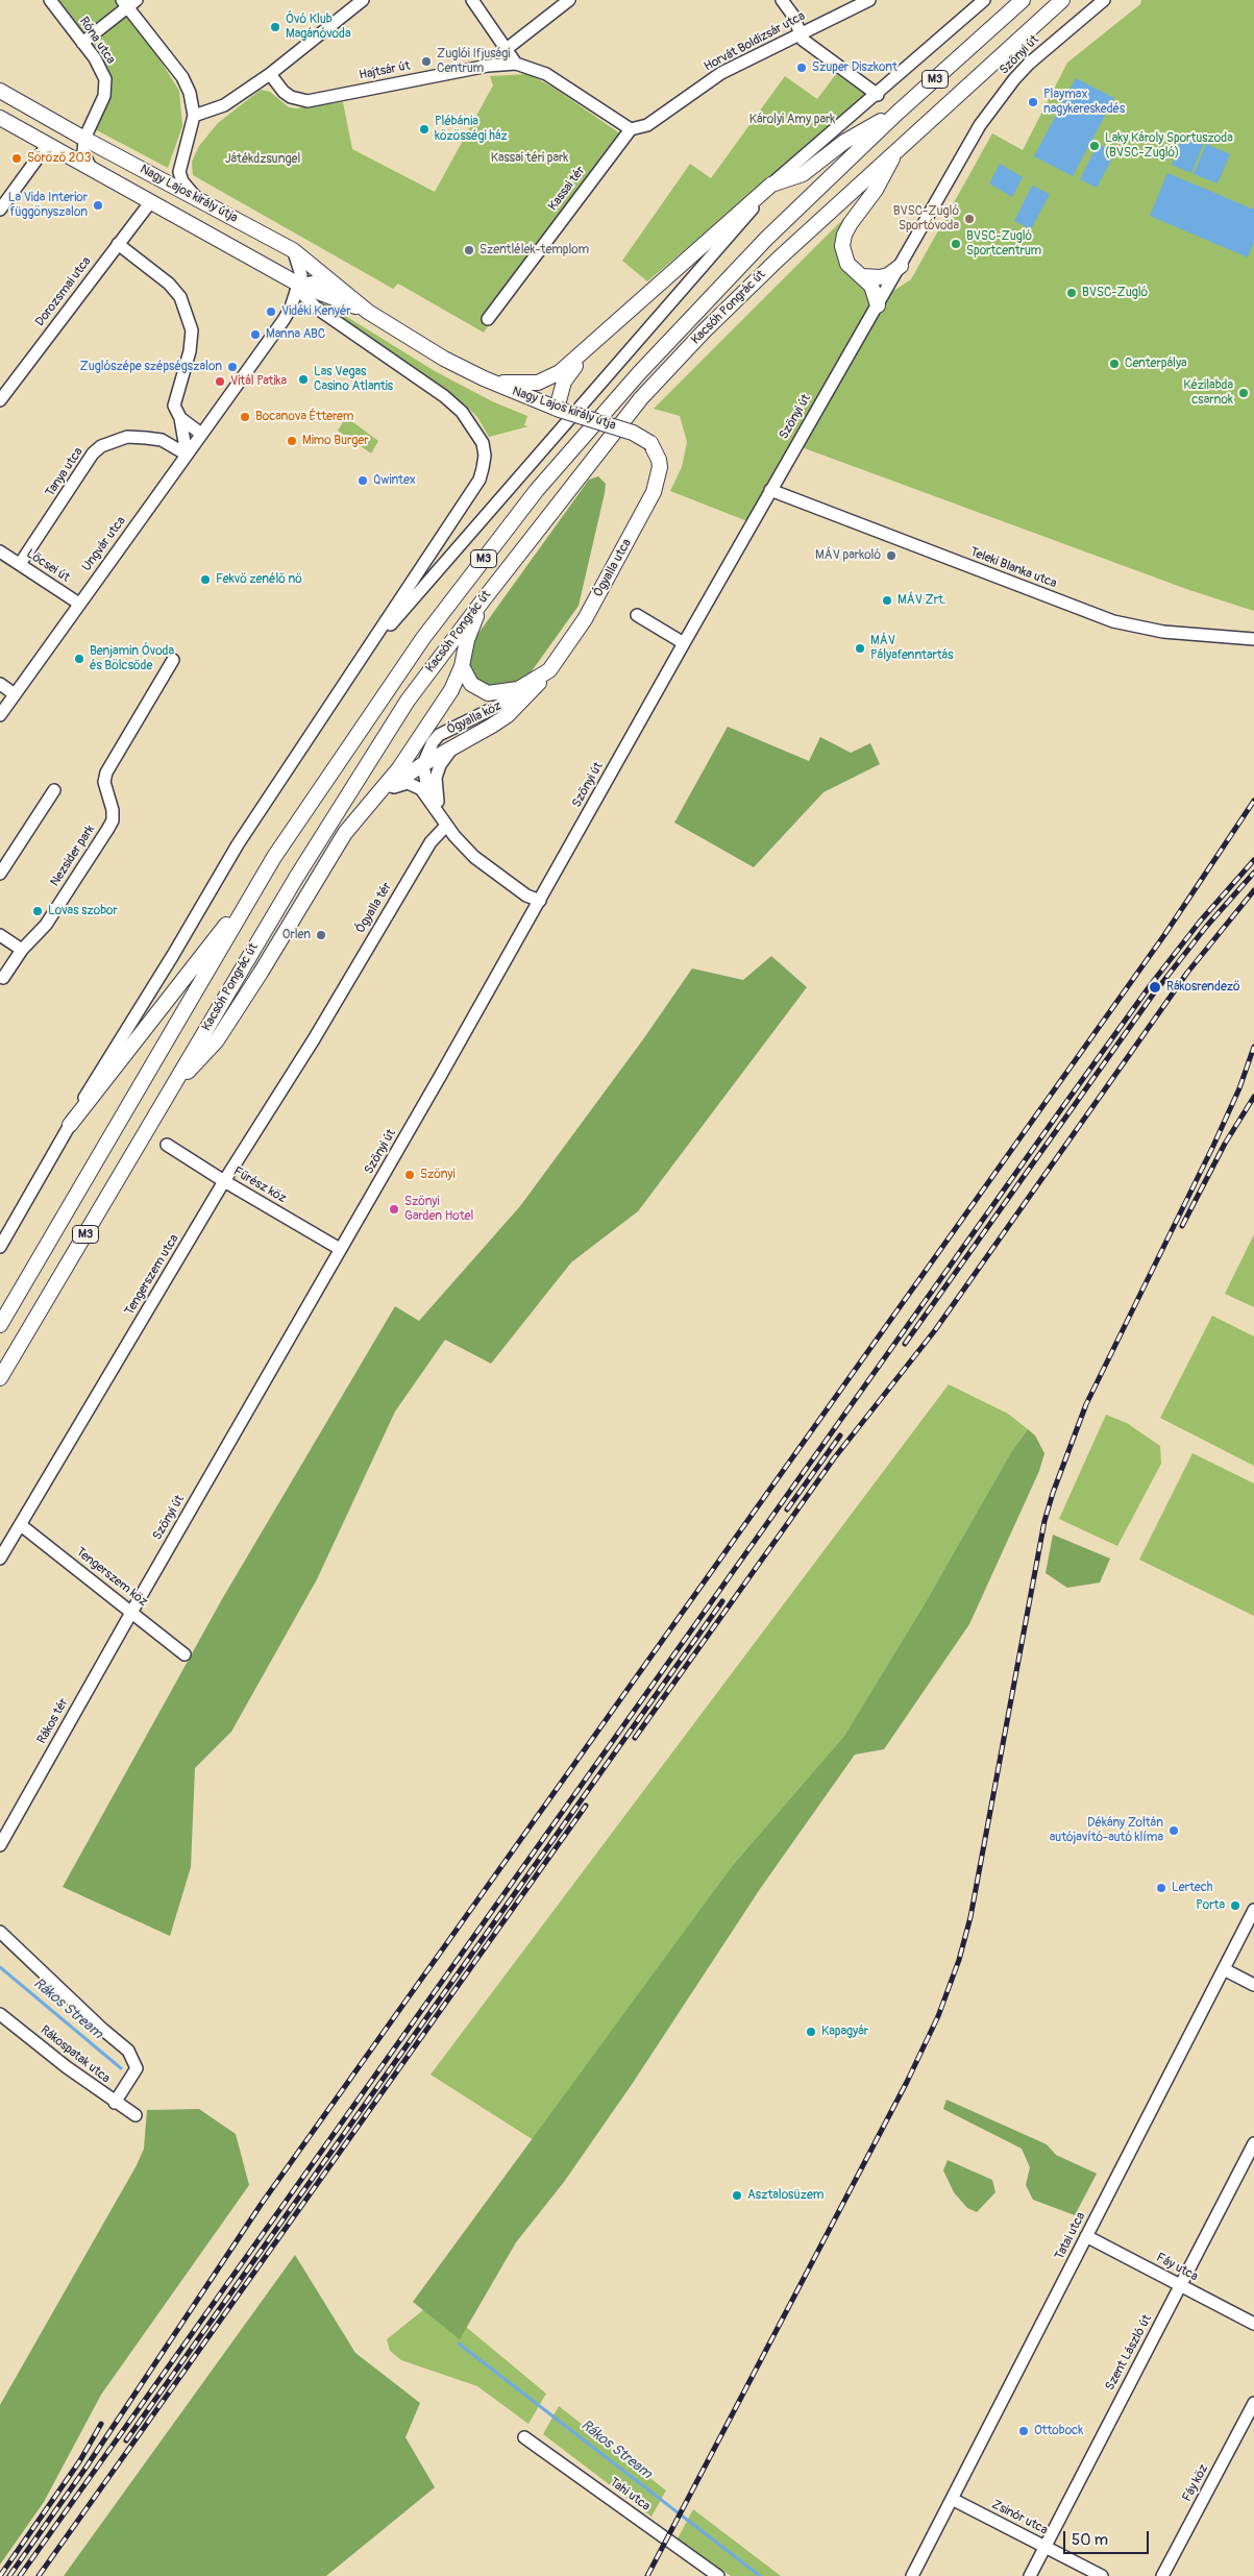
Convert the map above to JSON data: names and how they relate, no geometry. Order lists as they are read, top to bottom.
{
  "streets": {
    "main road": [
      "M3",
      "Nagy Lajos király útja",
      "Kacsóh Pongrác út",
      "Ógyalla utca",
      "Ógyalla köz"
    ],
    "street": [
      "Róna utca",
      "Horvát Boldizsár utca",
      "Szőnyi út",
      "Hajtsár út",
      "Kassai tér",
      "Dorozsmai utca",
      "Tanya utca",
      "Ungvár utca",
      "Lőcsei út",
      "Teleki Blanka utca",
      "Nezsider park",
      "Ógyalla tér",
      "Fűrész köz",
      "Tengerszem utca",
      "Tengerszem köz",
      "Rákos tér",
      "Rákospatak utca",
      "Tatai utca",
      "Fáy utca",
      "Szent László út",
      "Fáy köz",
      "Tahi utca",
      "Zsinór utca"
    ]
  },
  "crossings": [
    ["Róna utca", "Nagy Lajos király útja"],
    ["Horvát Boldizsár utca", "Kassai tér"],
    ["Szőnyi út", "Teleki Blanka utca"],
    ["Szőnyi út", "Ógyalla köz"],
    ["Szőnyi út", "Fűrész köz"],
    ["Szőnyi út", "Tengerszem köz"],
    ["Szőnyi út", "Rákos tér"],
    ["Nagy Lajos király útja", "Dorozsmai utca"],
    ["Nagy Lajos király útja", "Ungvár utca"],
    ["Nagy Lajos király útja", "Ógyalla utca"],
    ["Tanya utca", "Ungvár utca"],
    ["Tanya utca", "Lőcsei út"],
    ["Ungvár utca", "Lőcsei út"],
    ["Ógyalla utca", "Ógyalla köz"],
    ["Ógyalla köz", "Ógyalla tér"],
    ["Ógyalla tér", "Tengerszem utca"],
    ["Fűrész köz", "Tengerszem utca"],
    ["Tengerszem utca", "Tengerszem köz"],
    ["Tengerszem köz", "Rákos tér"],
    ["Tatai utca", "Fáy utca"],
    ["Tatai utca", "Zsinór utca"],
    ["Fáy utca", "Szent László út"],
    ["Szent László út", "Zsinór utca"]
  ],
  "water": ["Rákos Stream"],
  "parks": ["Károlyi Amy park", "Kassai téri park", "Játékdzsungel"],
  "places": [
    "Óvó Klub Magánóvoda",
    "Zuglói Ifjusági Centrum",
    "Szuper Diszkont",
    "Playmax nagykereskedés",
    "Plébánia közösségi ház",
    "Laky Károly Sportuszoda (BVSC-Zugló)",
    "Söröző 203",
    "La Vida Interior függönyszalon",
    "BVSC-Zugló Sportóvoda",
    "BVSC-Zugló Sportcentrum",
    "Szentlélek-templom",
    "BVSC-Zugló",
    "Vidéki Kenyér",
    "Manna ABC",
    "Centerpálya",
    "Zuglószépe szépségszalon",
    "Las Vegas Casino Atlantis",
    "Vitál Patika",
    "Kézilabda csarnok",
    "Bocanova Étterem",
    "Mimo Burger",
    "Qwintex",
    "MÁV parkoló",
    "Fekvő zenélő nő",
    "MÁV Zrt.",
    "MÁV Pályafenntartás",
    "Benjamin Óvoda és Bölcsőde",
    "Lovas szobor",
    "Orlen",
    "Rákosrendező",
    "Szőnyi",
    "Szőnyi Garden Hotel",
    "Dékány Zoltán autójavító-autó klíma",
    "Lertech",
    "Porta",
    "Kapagyár",
    "Asztalosüzem",
    "Ottobock"
  ],
  "scale_bar": "50 m"
}
